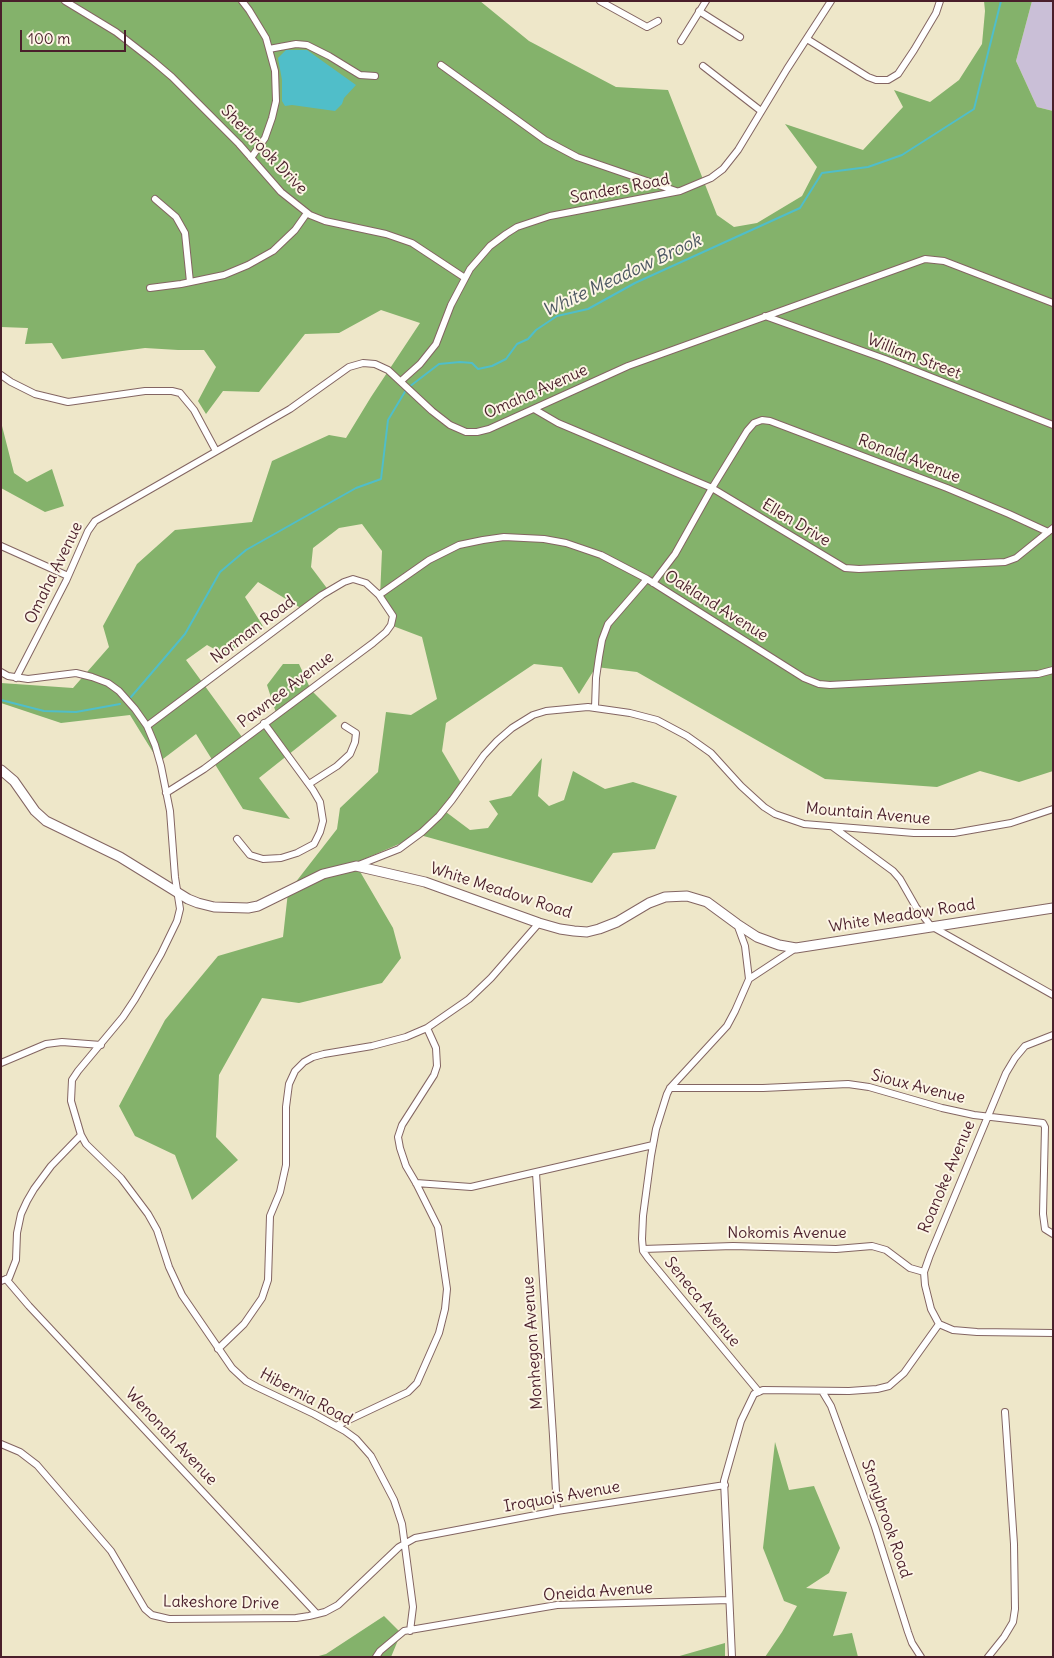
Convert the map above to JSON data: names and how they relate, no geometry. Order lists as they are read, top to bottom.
{
  "streets": {
    "street": [
      "Sherbrook Drive",
      "Sanders Road",
      "William Street",
      "Omaha Avenue",
      "Ronald Avenue",
      "Ellen Drive",
      "Oakland Avenue",
      "Norman Road",
      "Pawnee Avenue",
      "Mountain Avenue",
      "White Meadow Road",
      "Sioux Avenue",
      "Roanoke Avenue",
      "Nokomis Avenue",
      "Seneca Avenue",
      "Monhegon Avenue",
      "Hibernia Road",
      "Wenonah Avenue",
      "Iroquois Avenue",
      "Stonybrook Road",
      "Oneida Avenue",
      "Lakeshore Drive"
    ]
  },
  "crossings": [
    ["Sherbrook Drive", "Sanders Road"],
    ["Sanders Road", "Omaha Avenue"],
    ["William Street", "Omaha Avenue"],
    ["Omaha Avenue", "Ellen Drive"],
    ["Ronald Avenue", "Ellen Drive"],
    ["Oakland Avenue", "Norman Road"],
    ["Oakland Avenue", "Pawnee Avenue"],
    ["Norman Road", "Pawnee Avenue"],
    ["Mountain Avenue", "White Meadow Road"],
    ["Sioux Avenue", "Roanoke Avenue"],
    ["Sioux Avenue", "Seneca Avenue"],
    ["Roanoke Avenue", "Nokomis Avenue"],
    ["Nokomis Avenue", "Seneca Avenue"],
    ["Monhegon Avenue", "Iroquois Avenue"],
    ["Hibernia Road", "Iroquois Avenue"],
    ["Hibernia Road", "Lakeshore Drive"],
    ["Wenonah Avenue", "Lakeshore Drive"],
    ["Iroquois Avenue", "Lakeshore Drive"]
  ],
  "water": ["White Meadow Brook"],
  "scale_bar": "100 m"
}
